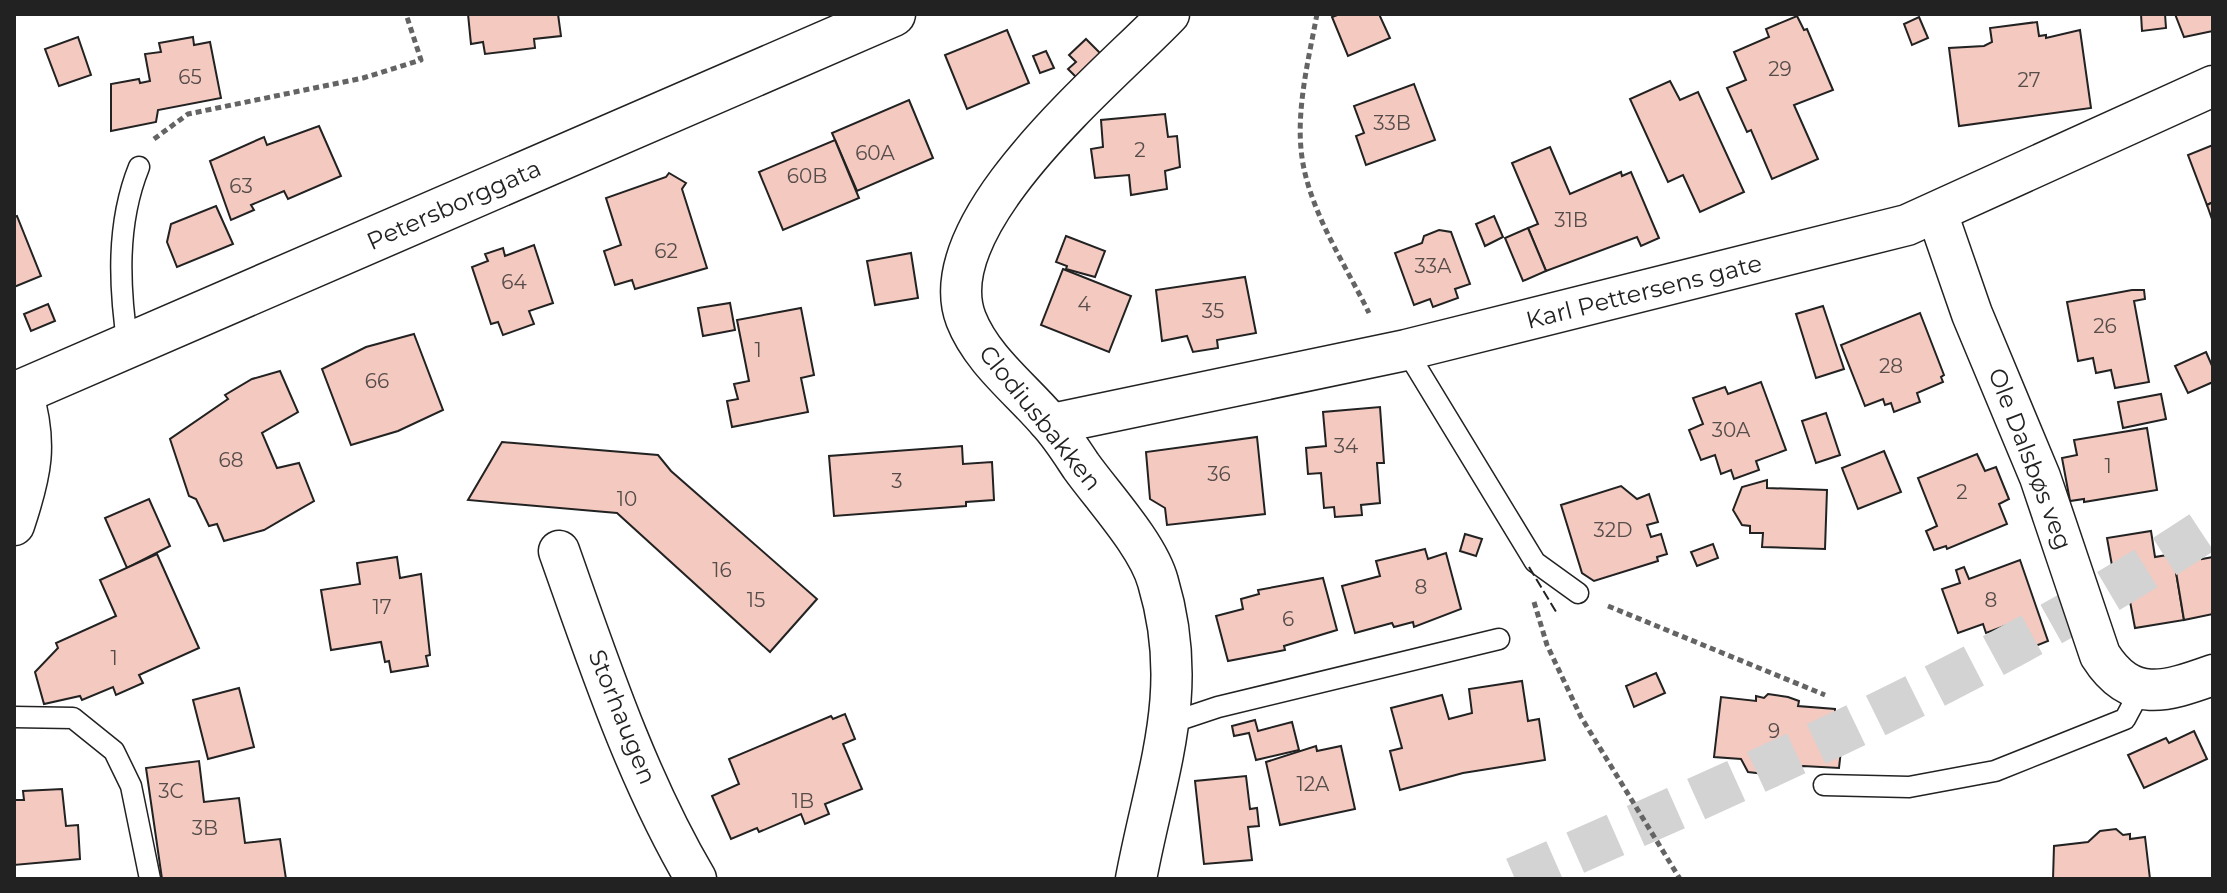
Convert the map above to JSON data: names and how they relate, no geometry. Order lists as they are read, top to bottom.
{
  "streets": {
    "street": [
      "Petersborggata",
      "Karl Pettersens gate",
      "Clodiusbakken",
      "Ole Dalsbøs veg",
      "Storhaugen"
    ]
  },
  "crossings": [
    ["Karl Pettersens gate", "Clodiusbakken"],
    ["Karl Pettersens gate", "Ole Dalsbøs veg"]
  ],
  "house_numbers": [
    "29",
    "65",
    "27",
    "33B",
    "2",
    "60A",
    "60B",
    "63",
    "31B",
    "62",
    "33A",
    "64",
    "4",
    "35",
    "26",
    "1",
    "28",
    "66",
    "30A",
    "34",
    "68",
    "1",
    "36",
    "3",
    "2",
    "10",
    "32D",
    "16",
    "8",
    "15",
    "8",
    "17",
    "6",
    "1",
    "9",
    "12A",
    "3C",
    "1B",
    "3B"
  ]
}
